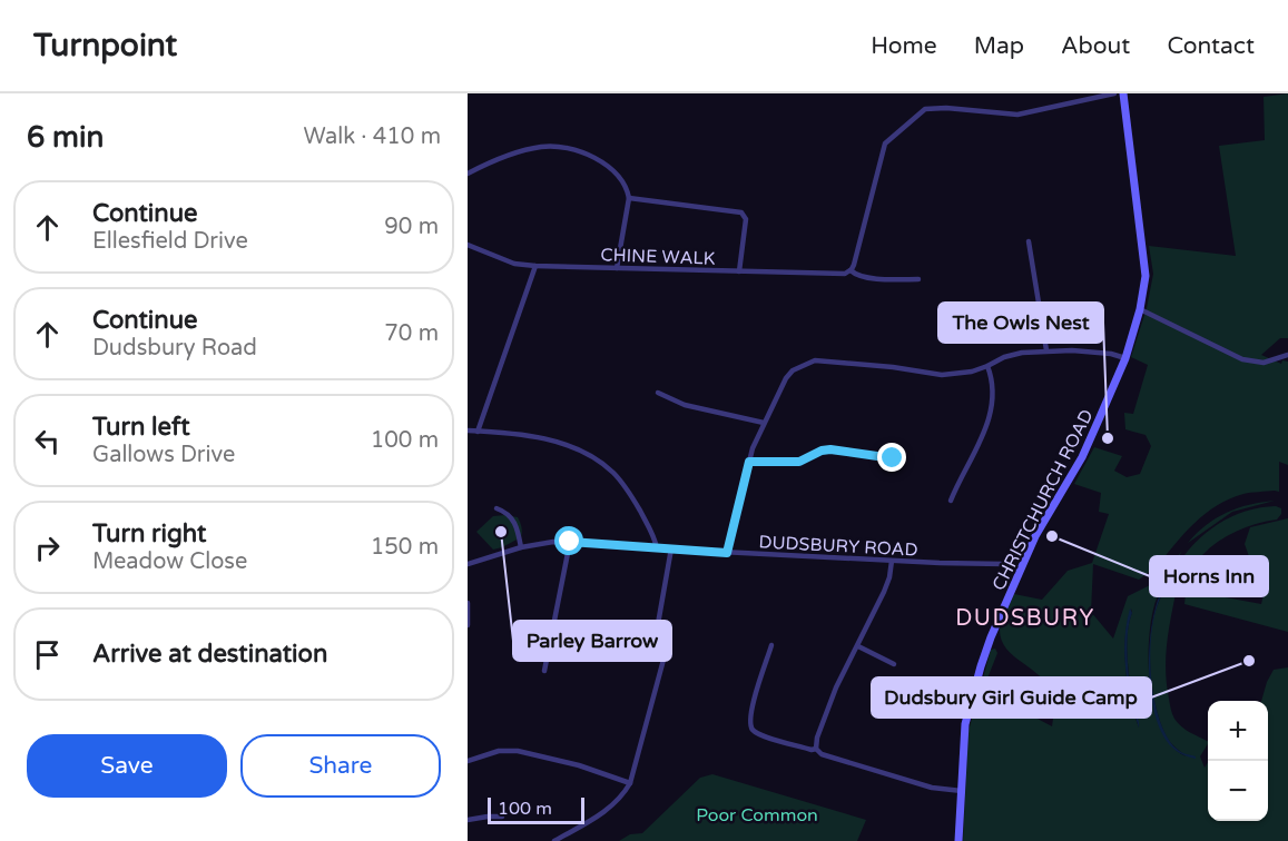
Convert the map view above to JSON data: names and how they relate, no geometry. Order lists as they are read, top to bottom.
{
  "streets": {
    "main road": ["CHRISTCHURCH ROAD"],
    "street": ["CHINE WALK", "DUDSBURY ROAD"]
  },
  "crossings": [
    ["CHRISTCHURCH ROAD", "DUDSBURY ROAD"]
  ],
  "districts": ["DUDSBURY"],
  "parks": ["Poor Common"],
  "places": [
    "The Owls Nest",
    "Parley Barrow",
    "Horns Inn",
    "Dudsbury Girl Guide Camp"
  ],
  "scale_bar": "100 m",
  "page": {
    "header": "Turnpoint",
    "nav": [
      "Home",
      "Map",
      "About",
      "Contact"
    ],
    "heading": ["6 min", "Walk · 410 m"],
    "list": [
      ["Continue", "Ellesfield Drive", "90 m"],
      ["Continue", "Dudsbury Road", "70 m"],
      ["Turn left", "Gallows Drive", "100 m"],
      ["Turn right", "Meadow Close", "150 m"],
      "Arrive at destination"
    ],
    "map_buttons": ["+", "−"],
    "buttons": ["Save", "Share"],
    "scale": "100 m"
  }
}
